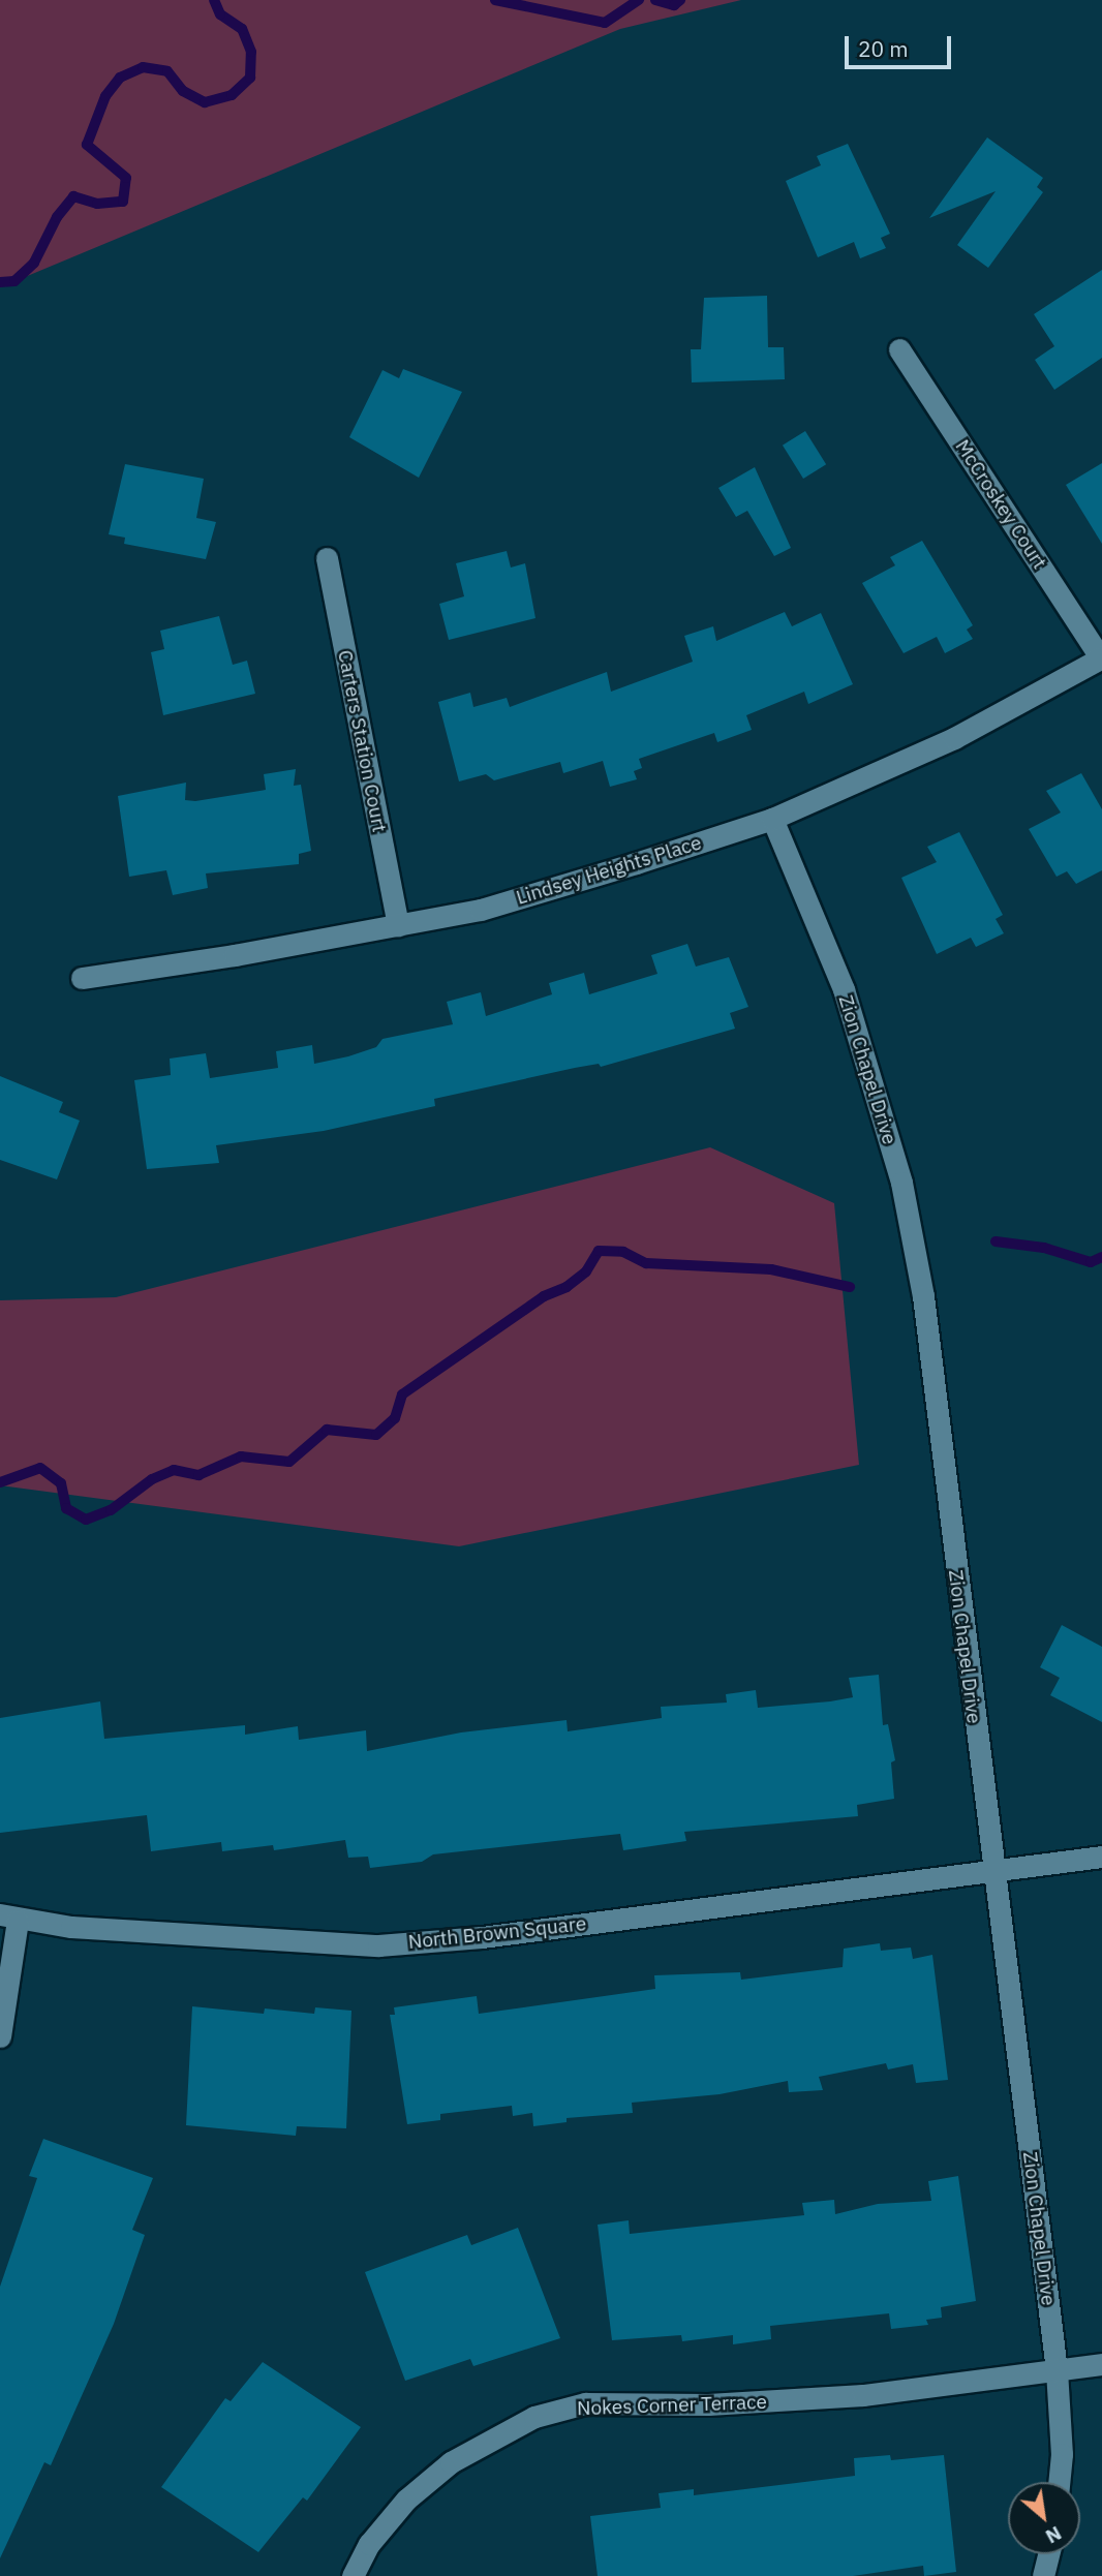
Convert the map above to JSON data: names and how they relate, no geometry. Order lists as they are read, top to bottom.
{
  "streets": {
    "street": [
      "McCroskey Court",
      "Carters Station Court",
      "Lindsey Heights Place",
      "Zion Chapel Drive",
      "North Brown Square",
      "Nokes Corner Terrace"
    ]
  },
  "crossings": [
    ["McCroskey Court", "Lindsey Heights Place"],
    ["Carters Station Court", "Lindsey Heights Place"],
    ["Lindsey Heights Place", "Zion Chapel Drive"],
    ["Zion Chapel Drive", "North Brown Square"],
    ["Zion Chapel Drive", "Nokes Corner Terrace"]
  ],
  "scale_bar": "20 m",
  "north": "bottom right"
}
